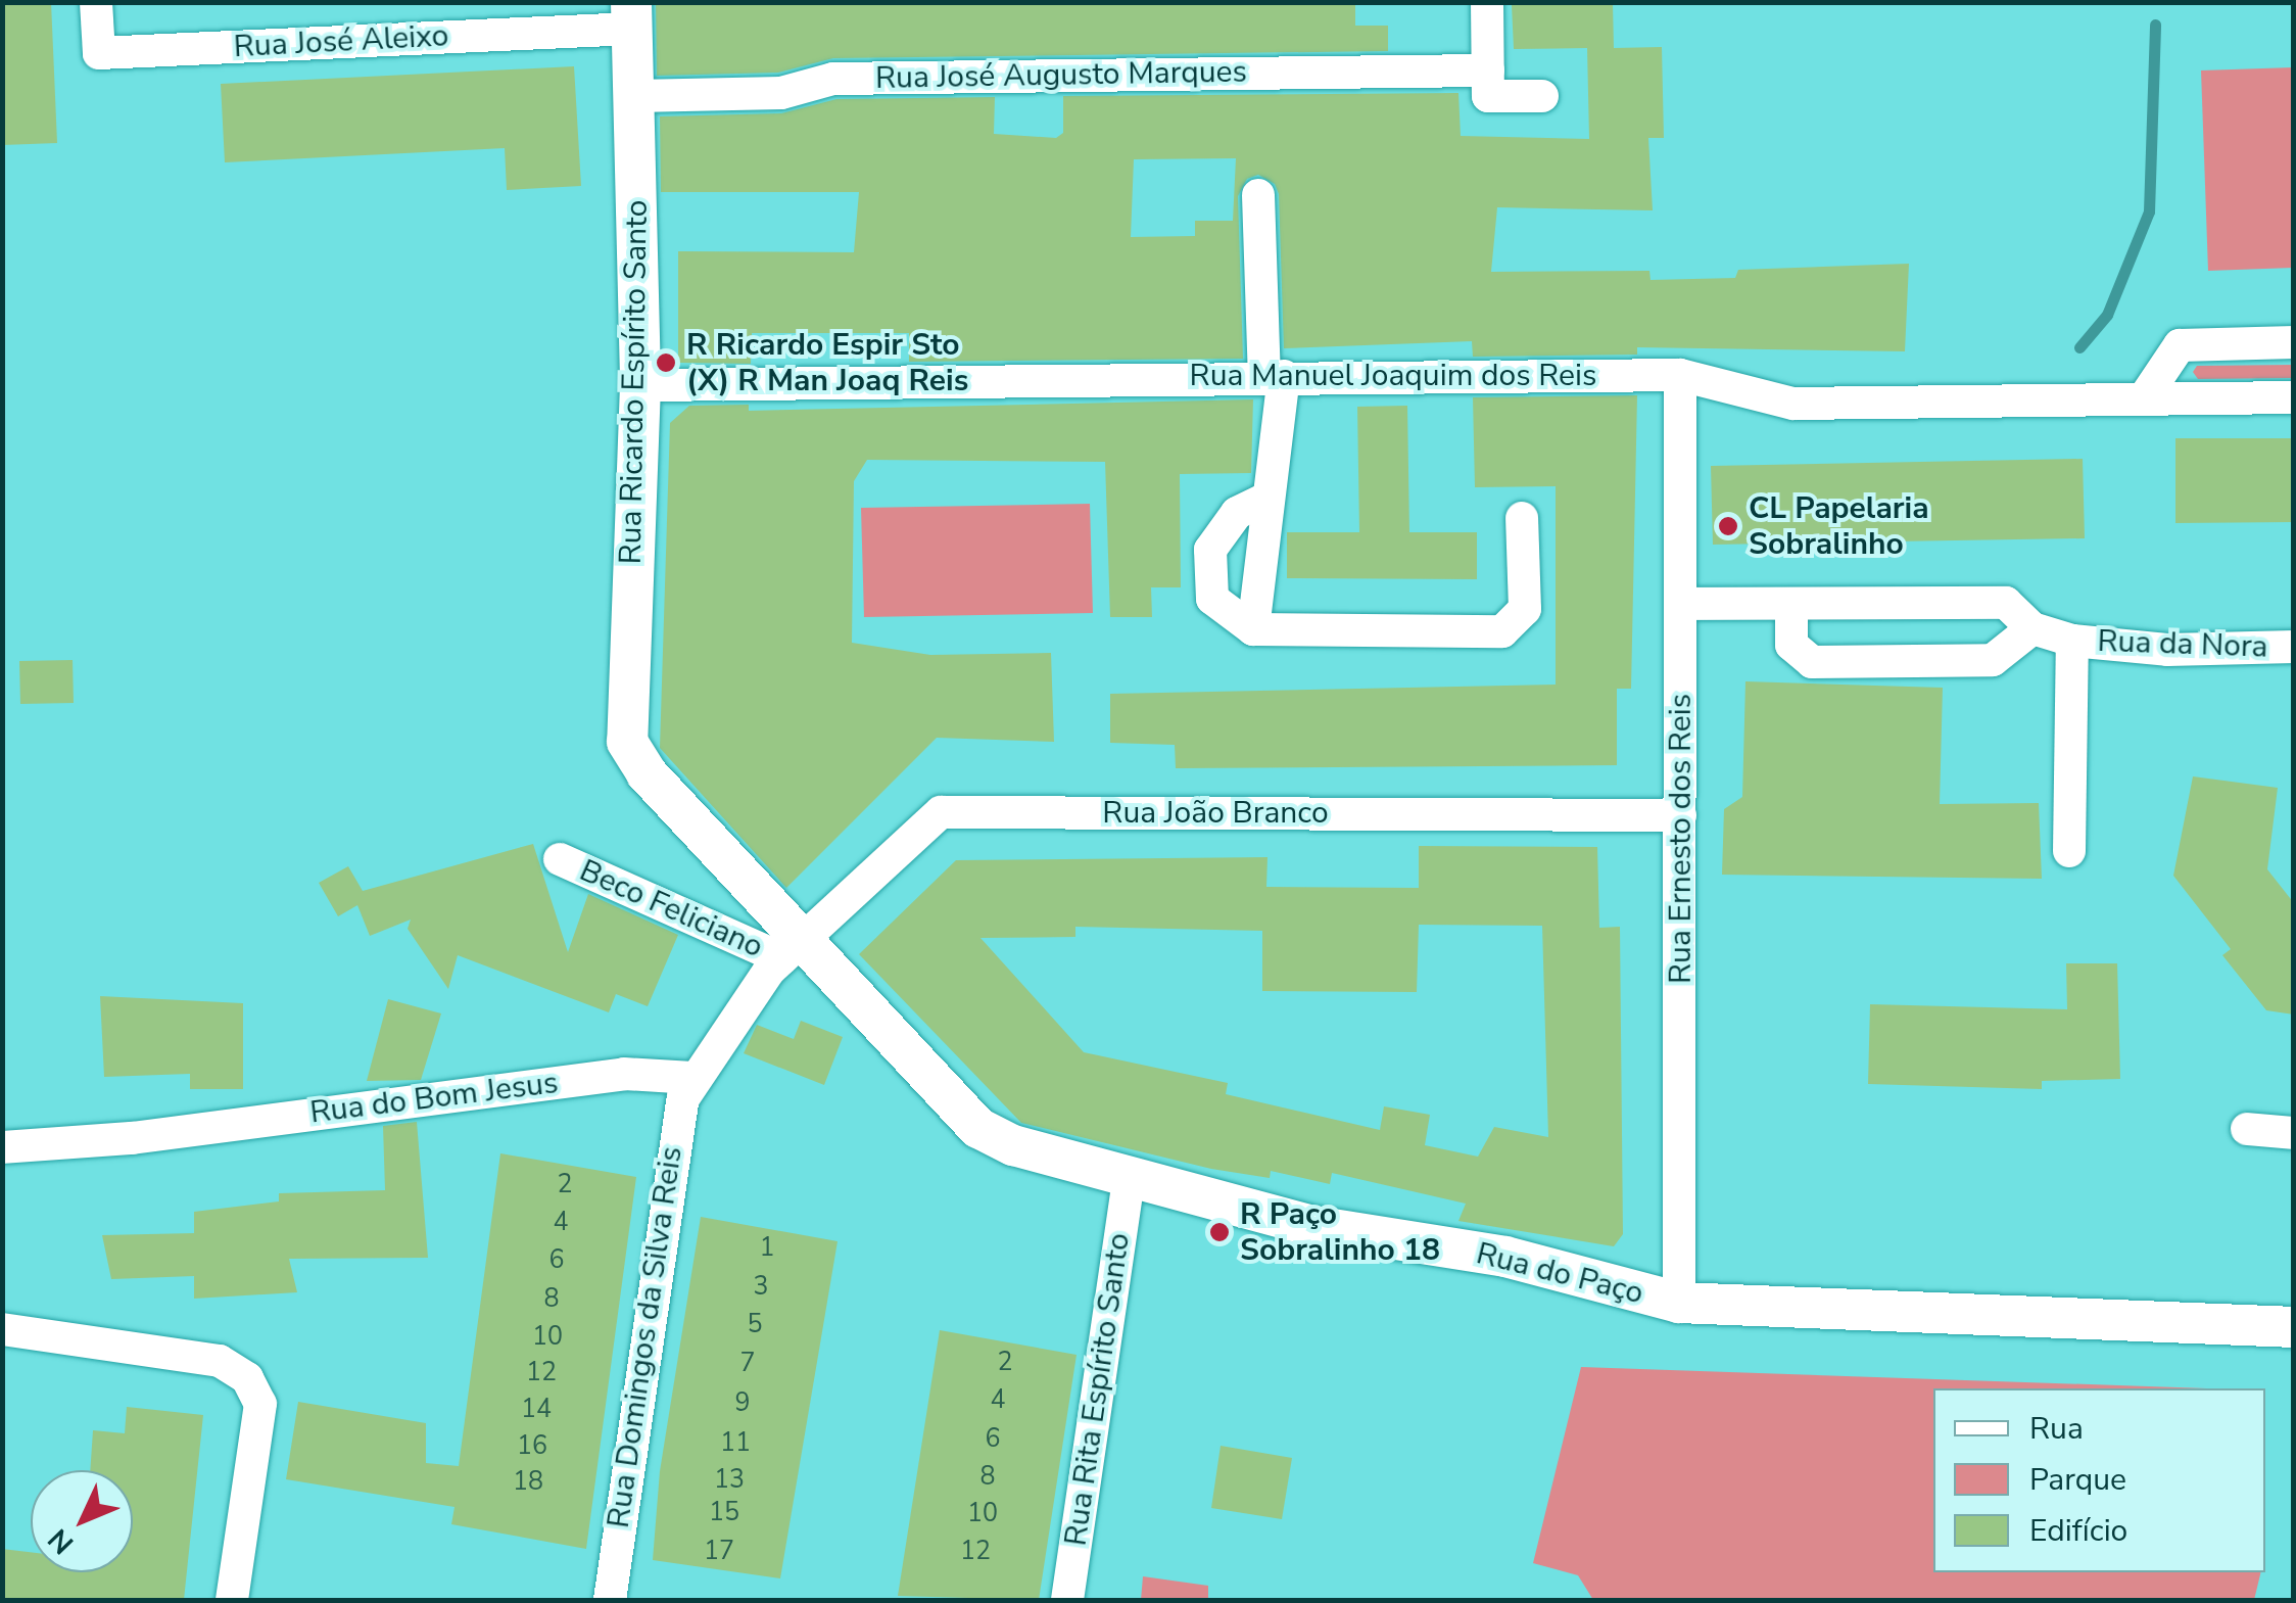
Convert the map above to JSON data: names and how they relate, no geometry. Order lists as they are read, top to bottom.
{
  "streets": {
    "street": [
      "Rua José Aleixo",
      "Rua José Augusto Marques",
      "Rua Manuel Joaquim dos Reis",
      "Rua Ricardo Espírito Santo",
      "Rua da Nora",
      "Rua João Branco",
      "Rua Ernesto dos Reis",
      "Beco Feliciano",
      "Rua do Bom Jesus",
      "Rua do Paço",
      "Rua Domingos da Silva Reis",
      "Rua Rita Espírito Santo"
    ]
  },
  "crossings": [
    ["Rua José Aleixo", "Rua Ricardo Espírito Santo"],
    ["Rua José Augusto Marques", "Rua Ricardo Espírito Santo"],
    ["Rua Manuel Joaquim dos Reis", "Rua Ricardo Espírito Santo"],
    ["Rua Manuel Joaquim dos Reis", "Rua Ernesto dos Reis"],
    ["Rua Ricardo Espírito Santo", "Rua João Branco"],
    ["Rua Ricardo Espírito Santo", "Beco Feliciano"],
    ["Rua Ricardo Espírito Santo", "Rua do Paço"],
    ["Rua da Nora", "Rua Ernesto dos Reis"],
    ["Rua João Branco", "Rua Ernesto dos Reis"],
    ["Rua João Branco", "Beco Feliciano"],
    ["Rua João Branco", "Rua do Paço"],
    ["Rua Ernesto dos Reis", "Rua do Paço"],
    ["Beco Feliciano", "Rua do Paço"],
    ["Rua do Bom Jesus", "Rua Domingos da Silva Reis"],
    ["Rua do Paço", "Rua Rita Espírito Santo"]
  ],
  "places": ["R Ricardo Espir Sto (X) R Man Joaq Reis", "CL Papelaria Sobralinho", "R Paço Sobralinho 18"],
  "house_numbers": [
    "2",
    "4",
    "1",
    "6",
    "3",
    "8",
    "5",
    "10",
    "2",
    "7",
    "12",
    "4",
    "9",
    "14",
    "6",
    "11",
    "16",
    "8",
    "13",
    "18",
    "15",
    "10",
    "17",
    "12"
  ],
  "legend": ["Rua", "Parque", "Edifício"],
  "north": "bottom left"
}
